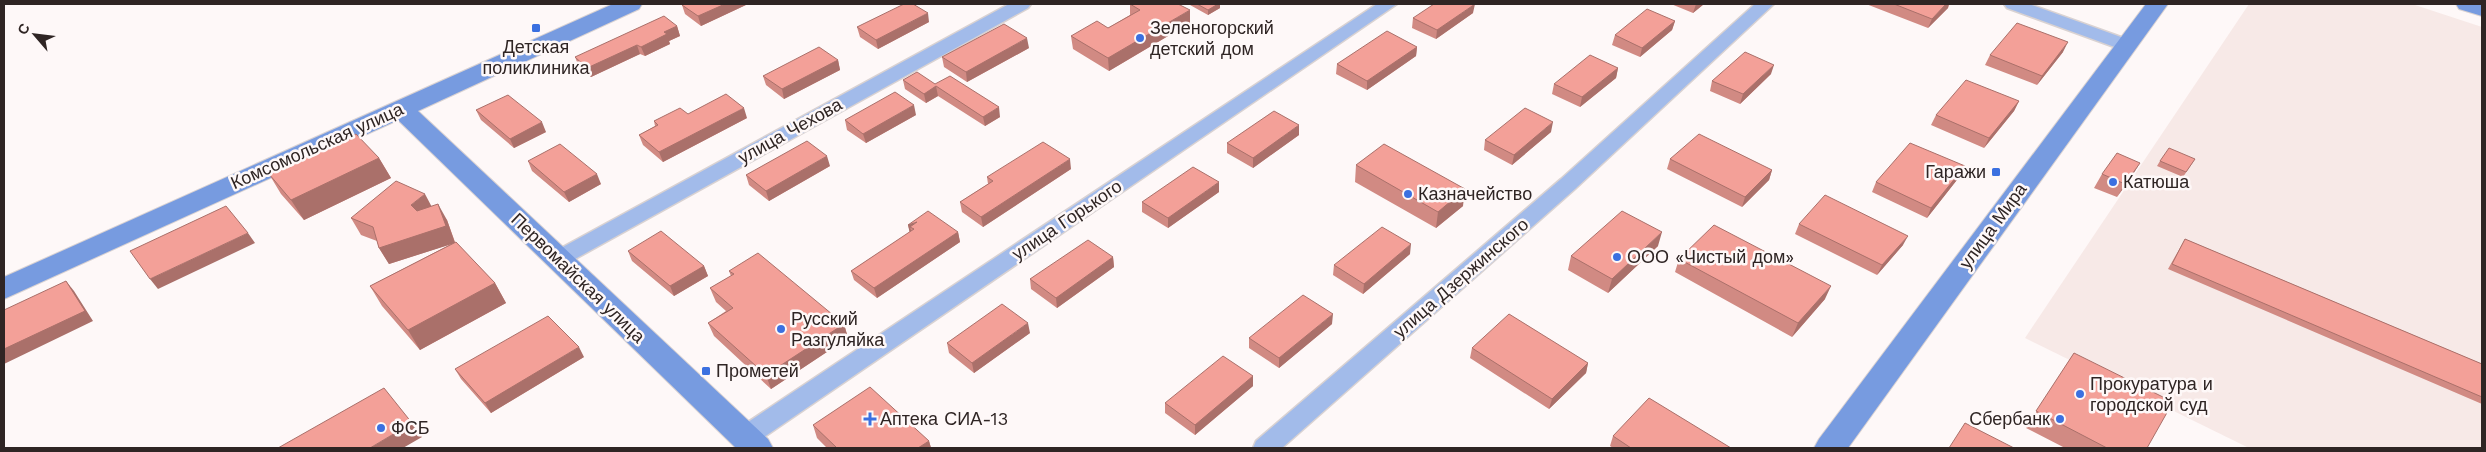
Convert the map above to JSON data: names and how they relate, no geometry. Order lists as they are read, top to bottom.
{
  "streets": {
    "street": [
      "улица Чехова",
      "Комсомольская улица",
      "улица Горького",
      "улица Мира",
      "Первомайская улица",
      "улица Дзержинского"
    ]
  },
  "crossings": [
    ["улица Чехова", "Первомайская улица"],
    ["Комсомольская улица", "Первомайская улица"],
    ["улица Горького", "Первомайская улица"]
  ],
  "places": {
    "transit": ["Детская поликлиника", "Гаражи", "Прометей"],
    "other": [
      "Зеленогорский детский дом",
      "Катюша",
      "Казначейство",
      "ООО «Чистый дом»",
      "Русский Разгуляйка",
      "Прокуратура и городской суд",
      "Сбербанк",
      "ФСБ"
    ],
    "health": ["Аптека СИА-13"]
  },
  "north": "top left"
}
